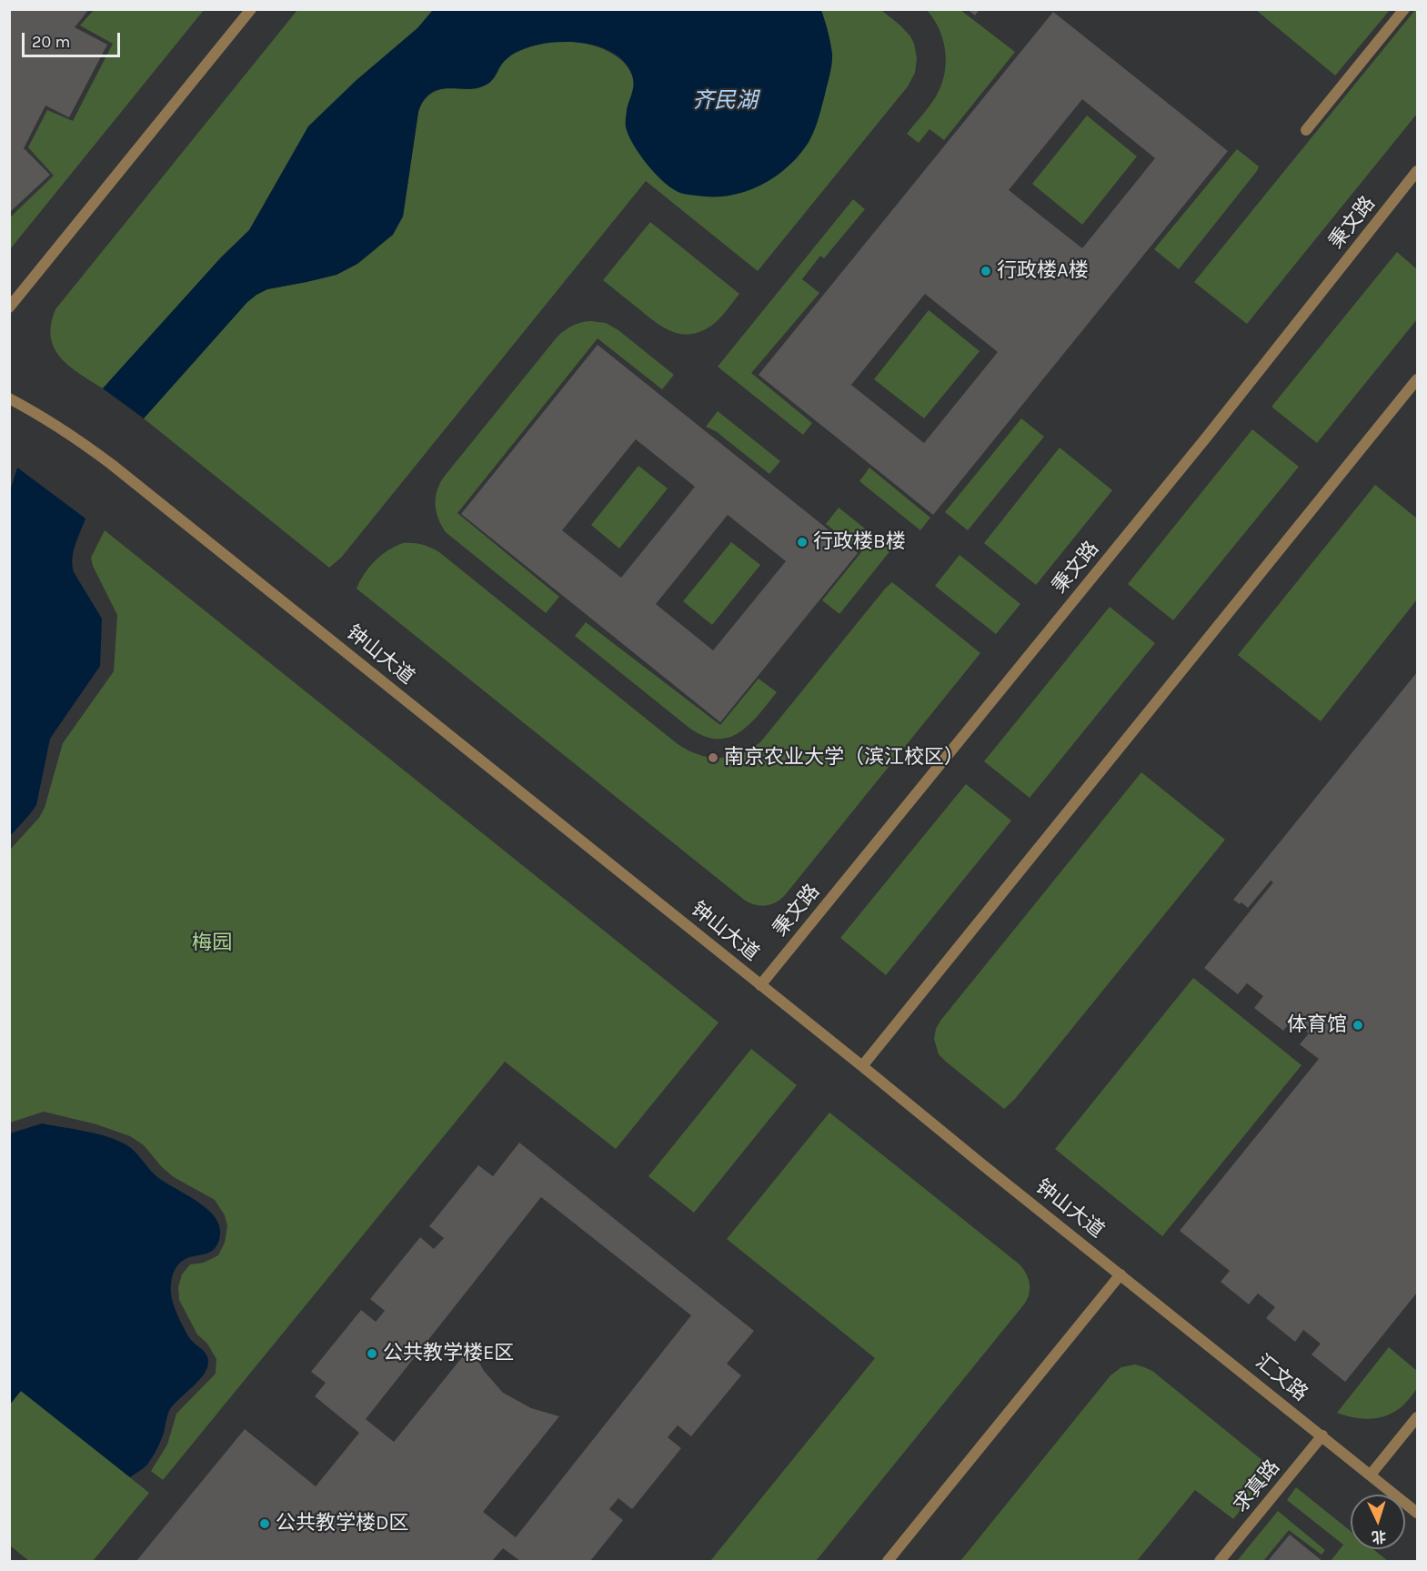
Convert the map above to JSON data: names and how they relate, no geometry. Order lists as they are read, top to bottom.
{
  "streets": {
    "lane": [
      "秉文路",
      "钟山大道",
      "汇文路",
      "求真路"
    ]
  },
  "crossings": [
    ["秉文路", "钟山大道"],
    ["钟山大道", "汇文路"],
    ["汇文路", "求真路"]
  ],
  "water": ["齐民湖"],
  "parks": ["梅园"],
  "places": [
    "行政楼A楼",
    "行政楼B楼",
    "南京农业大学（滨江校区）",
    "体育馆",
    "公共教学楼E区",
    "公共教学楼D区"
  ],
  "scale_bar": "20 m",
  "north": "bottom"
}
